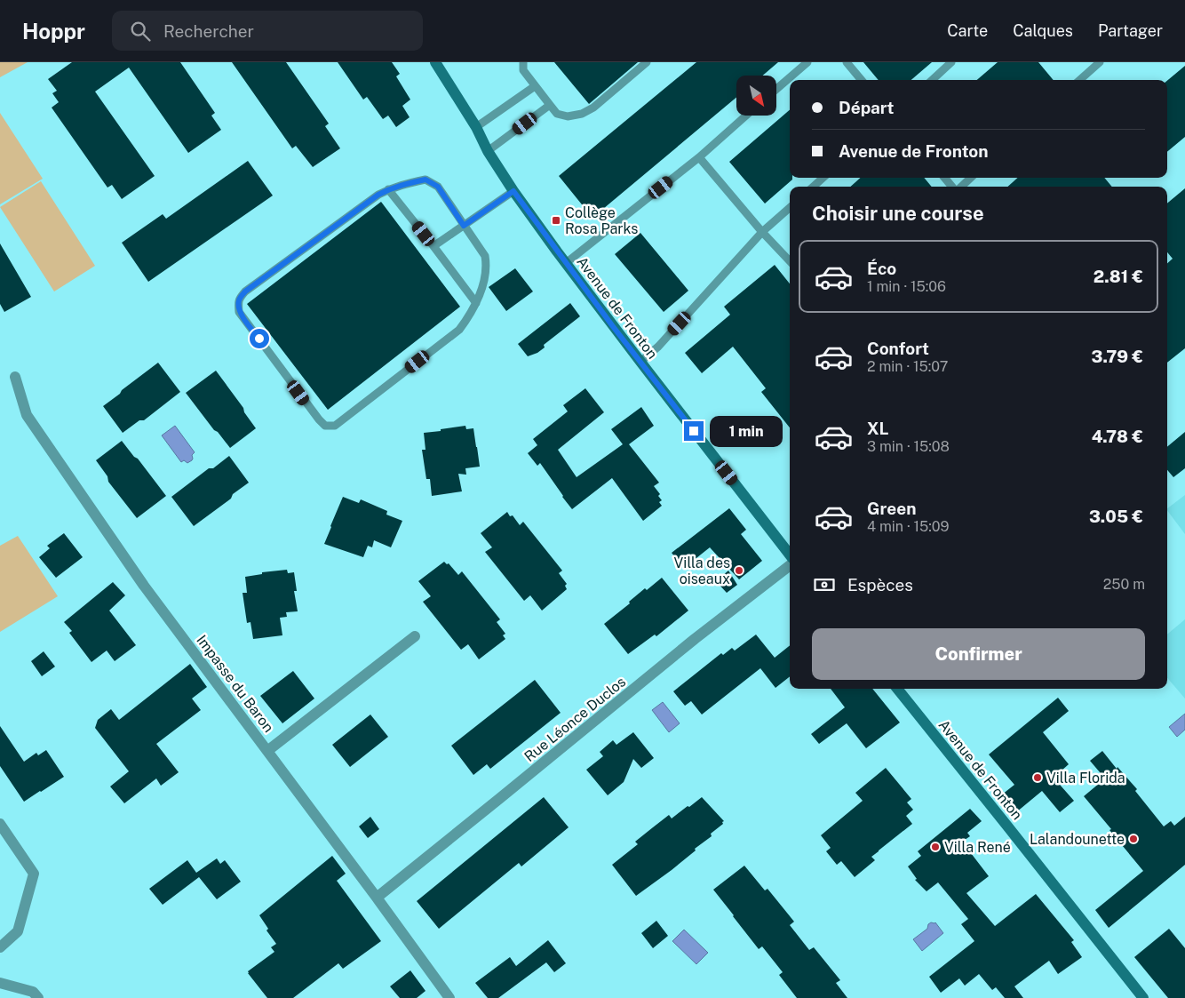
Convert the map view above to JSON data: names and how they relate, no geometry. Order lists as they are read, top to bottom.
{
  "streets": {
    "street": ["Avenue de Fronton", "Impasse du Baron", "Rue Léonce Duclos"]
  },
  "crossings": [
    ["Impasse du Baron", "Rue Léonce Duclos"]
  ],
  "places": {
    "transit": ["Collège Rosa Parks"],
    "other": [
      "Villa des oiseaux",
      "Villa Florida",
      "Lalandounette",
      "Villa René"
    ]
  },
  "north": "bottom right",
  "page": {
    "header": "Hoppr",
    "search": "Rechercher",
    "nav": ["Carte", "Calques", "Partager"],
    "banner": ["Départ", "Avenue de Fronton"],
    "heading": "Choisir une course",
    "list": [
      {
        "name": "Éco",
        "note": "1 min · 15:06",
        "value": "2.81 €"
      },
      {
        "name": "Confort",
        "note": "2 min · 15:07",
        "value": "3.79 €"
      },
      {
        "name": "XL",
        "note": "3 min · 15:08",
        "value": "4.78 €"
      },
      {
        "name": "Green",
        "note": "4 min · 15:09",
        "value": "3.05 €"
      }
    ],
    "bubble": "1 min",
    "pay": ["Espèces", "250 m"],
    "buttons": "Confirmer"
  }
}
